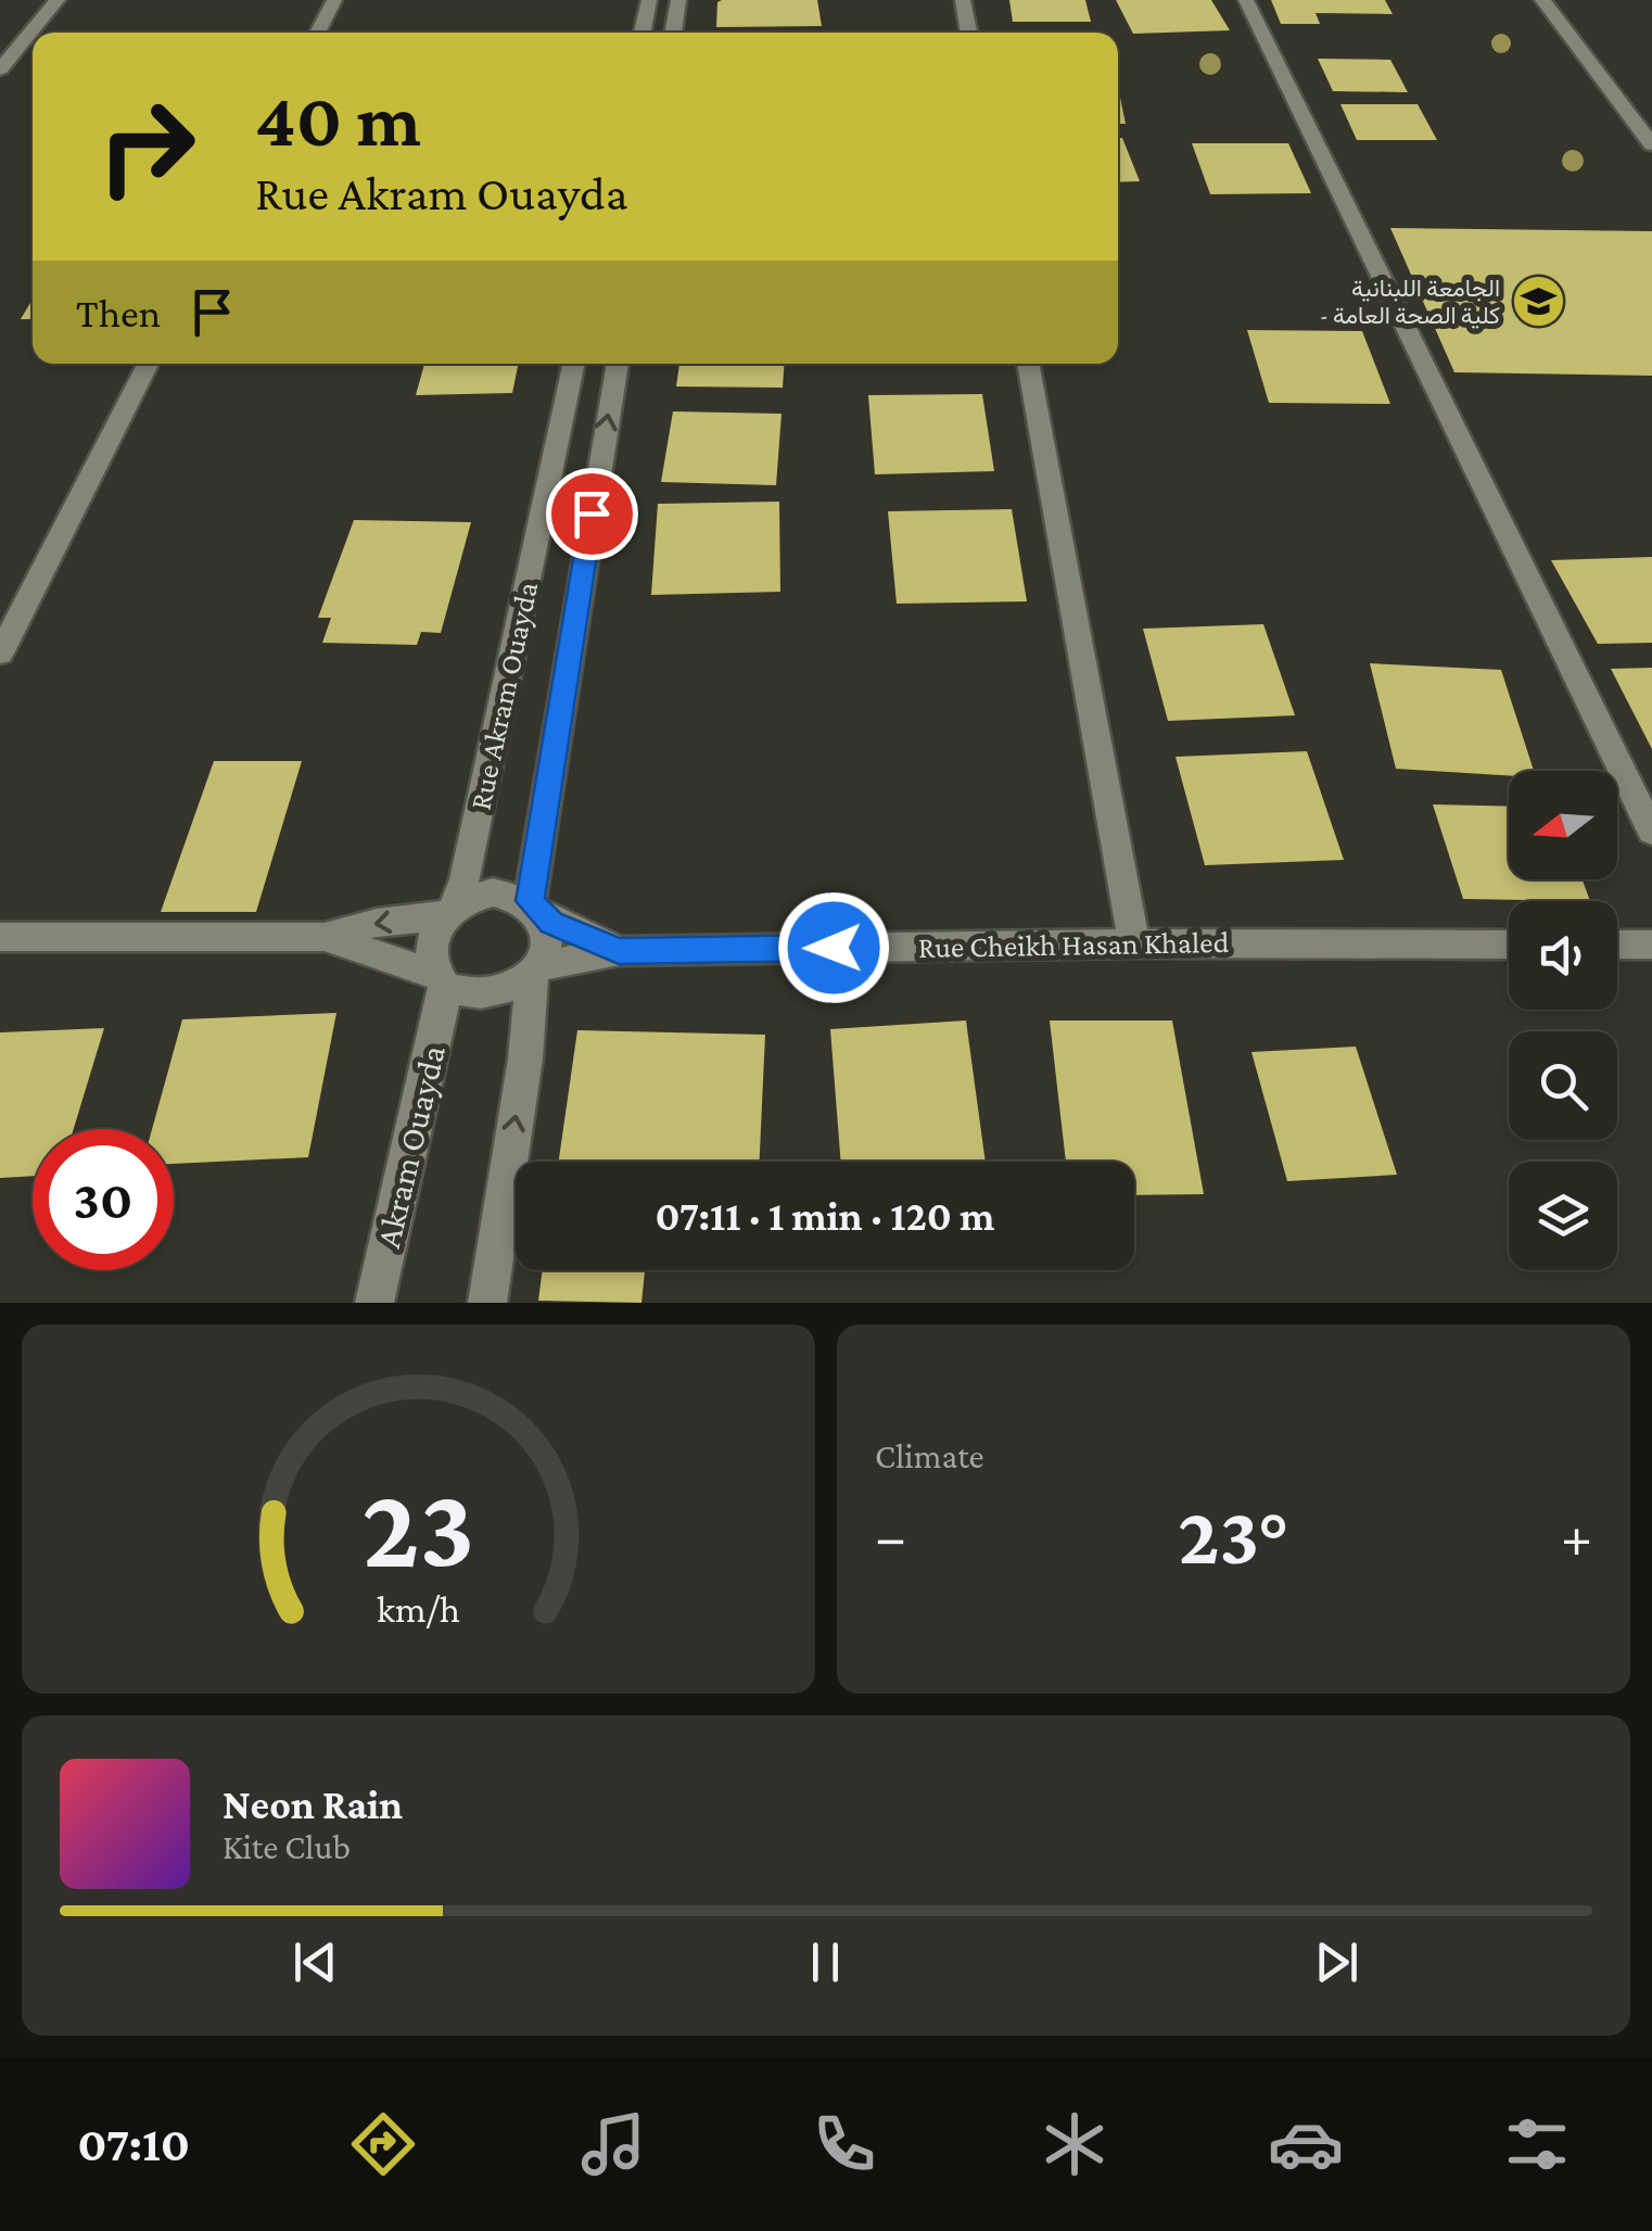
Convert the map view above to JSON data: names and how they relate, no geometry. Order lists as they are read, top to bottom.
{
  "streets": {
    "street": ["Rue Akram Ouayda", "Rue Cheikh Hasan Khaled", "Akram Ouayda"]
  },
  "crossings": [
    ["Rue Akram Ouayda", "Rue Cheikh Hasan Khaled"],
    ["Rue Akram Ouayda", "Akram Ouayda"],
    ["Rue Cheikh Hasan Khaled", "Akram Ouayda"]
  ],
  "places": {
    "school or university": ["الجامعة اللبنانية - كلية الصحة العامة"]
  },
  "north": "left",
  "page": {
    "turn": ["40 m", "Rue Akram Ouayda"],
    "then": "Then",
    "limit": "30",
    "trip": "07:11 · 1 min · 120 m",
    "tile": "Climate",
    "heat": ["−", "23°", "+"],
    "song": ["Neon Rain", "Kite Club"],
    "tabs": "07:10",
    "gauge": ["23", "km/h"]
  }
}
